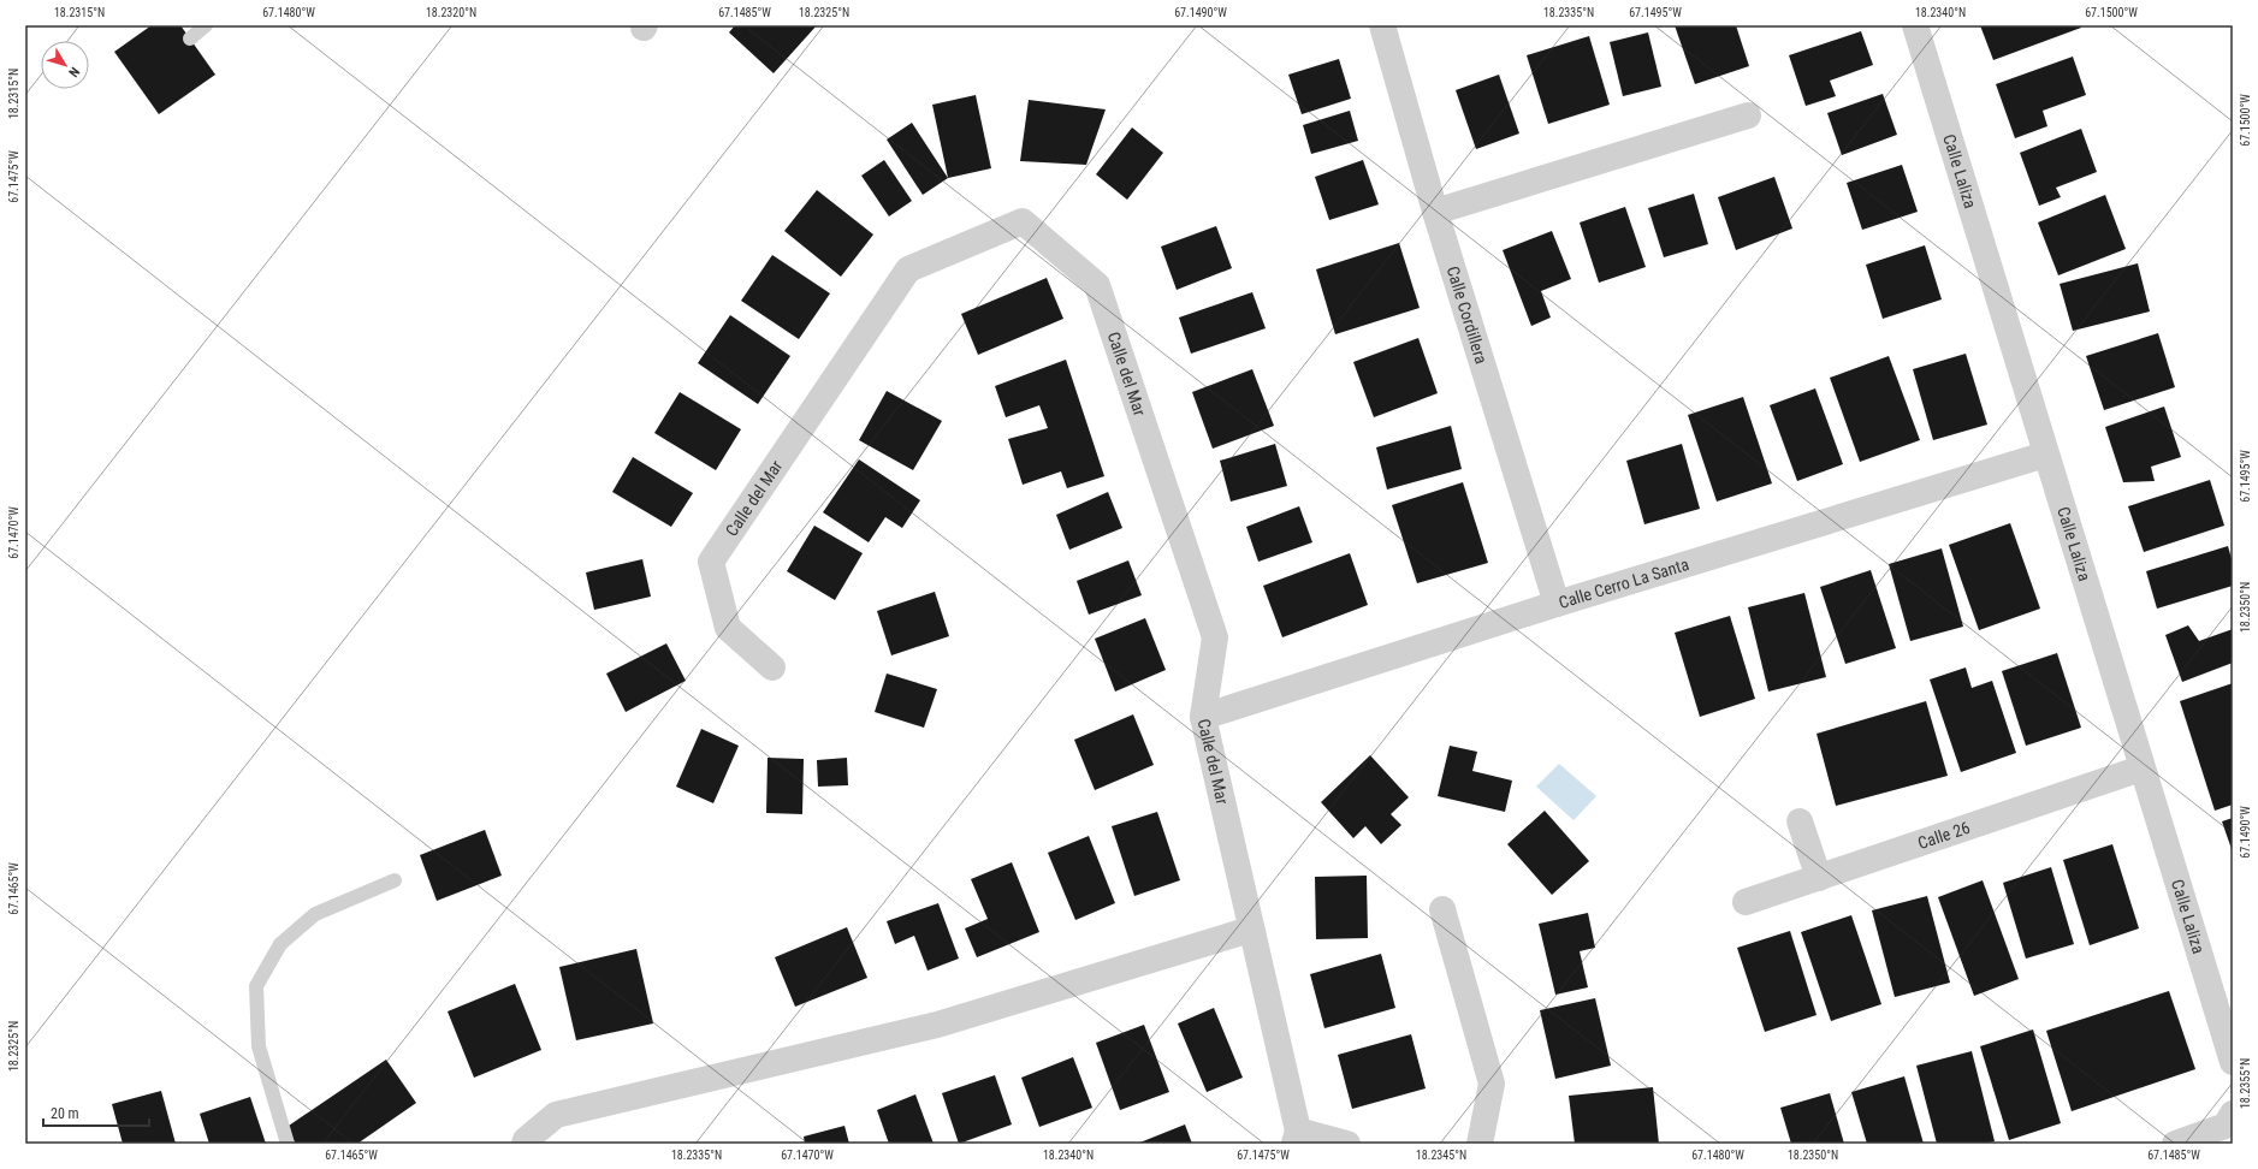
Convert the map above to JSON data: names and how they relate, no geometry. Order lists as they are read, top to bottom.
{
  "streets": {
    "street": [
      "Calle Laliza",
      "Calle Cordillera",
      "Calle del Mar",
      "Calle Cerro La Santa",
      "Calle 26"
    ]
  },
  "crossings": [
    ["Calle Laliza", "Calle Cerro La Santa"],
    ["Calle Laliza", "Calle 26"],
    ["Calle Cordillera", "Calle Cerro La Santa"],
    ["Calle del Mar", "Calle Cerro La Santa"]
  ],
  "scale_bar": "20 m",
  "north": "bottom right",
  "coordinates": [
    "18.2315°N",
    "67.1480°W",
    "18.2320°N",
    "67.1485°W",
    "18.2325°N",
    "67.1490°W",
    "18.2335°N",
    "67.1495°W",
    "18.2340°N",
    "67.1500°W",
    "67.1475°W",
    "67.1470°W",
    "18.2350°N",
    "67.1465°W",
    "18.2355°N",
    "18.2345°N"
  ]
}
